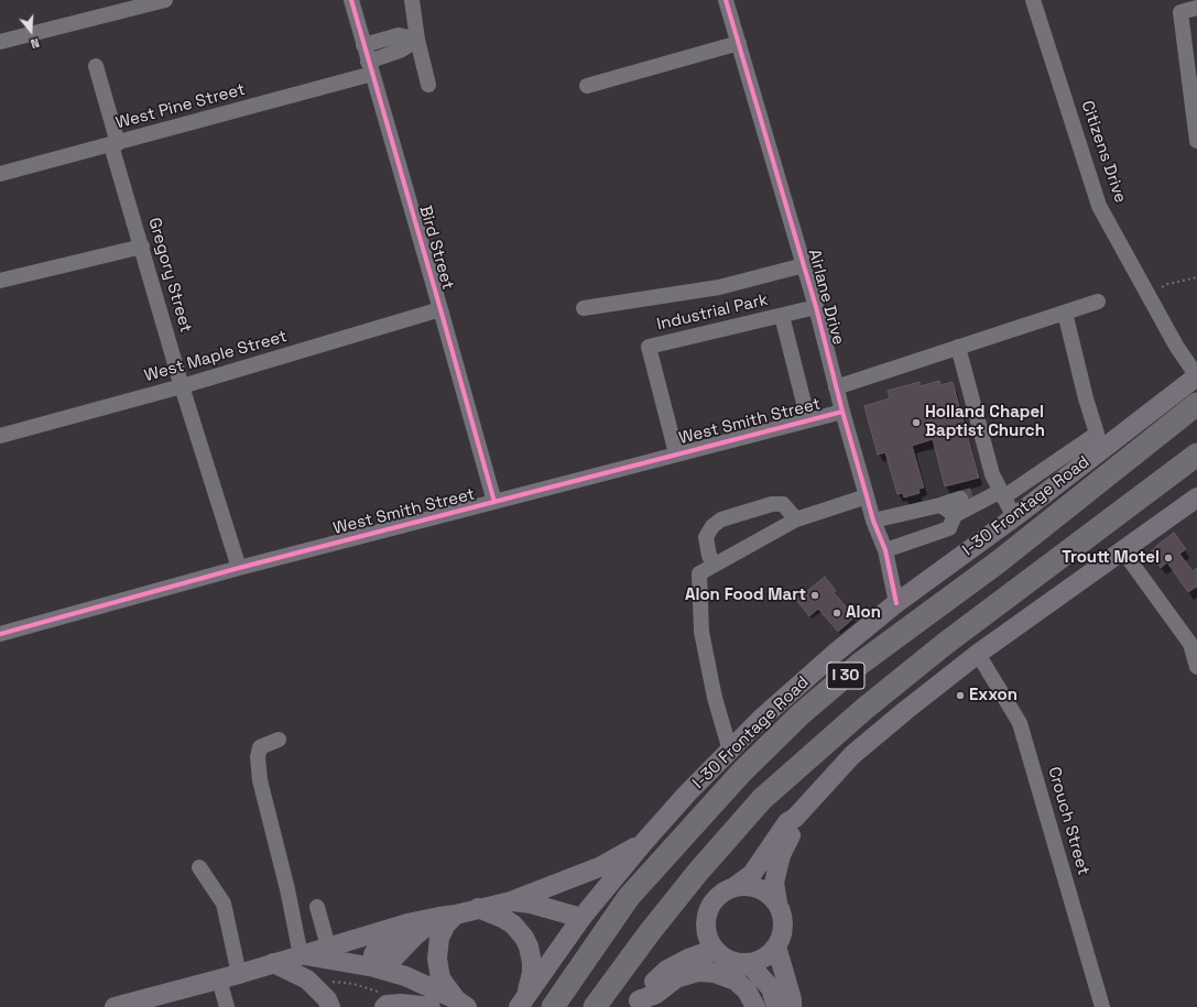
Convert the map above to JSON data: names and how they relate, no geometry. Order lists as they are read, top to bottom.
{
  "streets": {
    "highway": ["I 30"],
    "main road": ["I-30 Frontage Road"],
    "street": [
      "West Pine Street",
      "Citizens Drive",
      "Bird Street",
      "Gregory Street",
      "Airlane Drive",
      "Industrial Park",
      "West Maple Street",
      "West Smith Street",
      "Crouch Street"
    ]
  },
  "crossings": [
    ["West Pine Street", "Bird Street"],
    ["West Pine Street", "Gregory Street"],
    ["Citizens Drive", "I-30 Frontage Road"],
    ["Bird Street", "West Maple Street"],
    ["Bird Street", "West Smith Street"],
    ["Gregory Street", "West Maple Street"],
    ["Gregory Street", "West Smith Street"],
    ["Airlane Drive", "Industrial Park"],
    ["Airlane Drive", "West Smith Street"],
    ["Airlane Drive", "I-30 Frontage Road"],
    ["Industrial Park", "West Smith Street"]
  ],
  "places": [
    "Holland Chapel Baptist Church",
    "Troutt Motel",
    "Alon Food Mart",
    "Alon",
    "Exxon"
  ],
  "north": "bottom"
}
